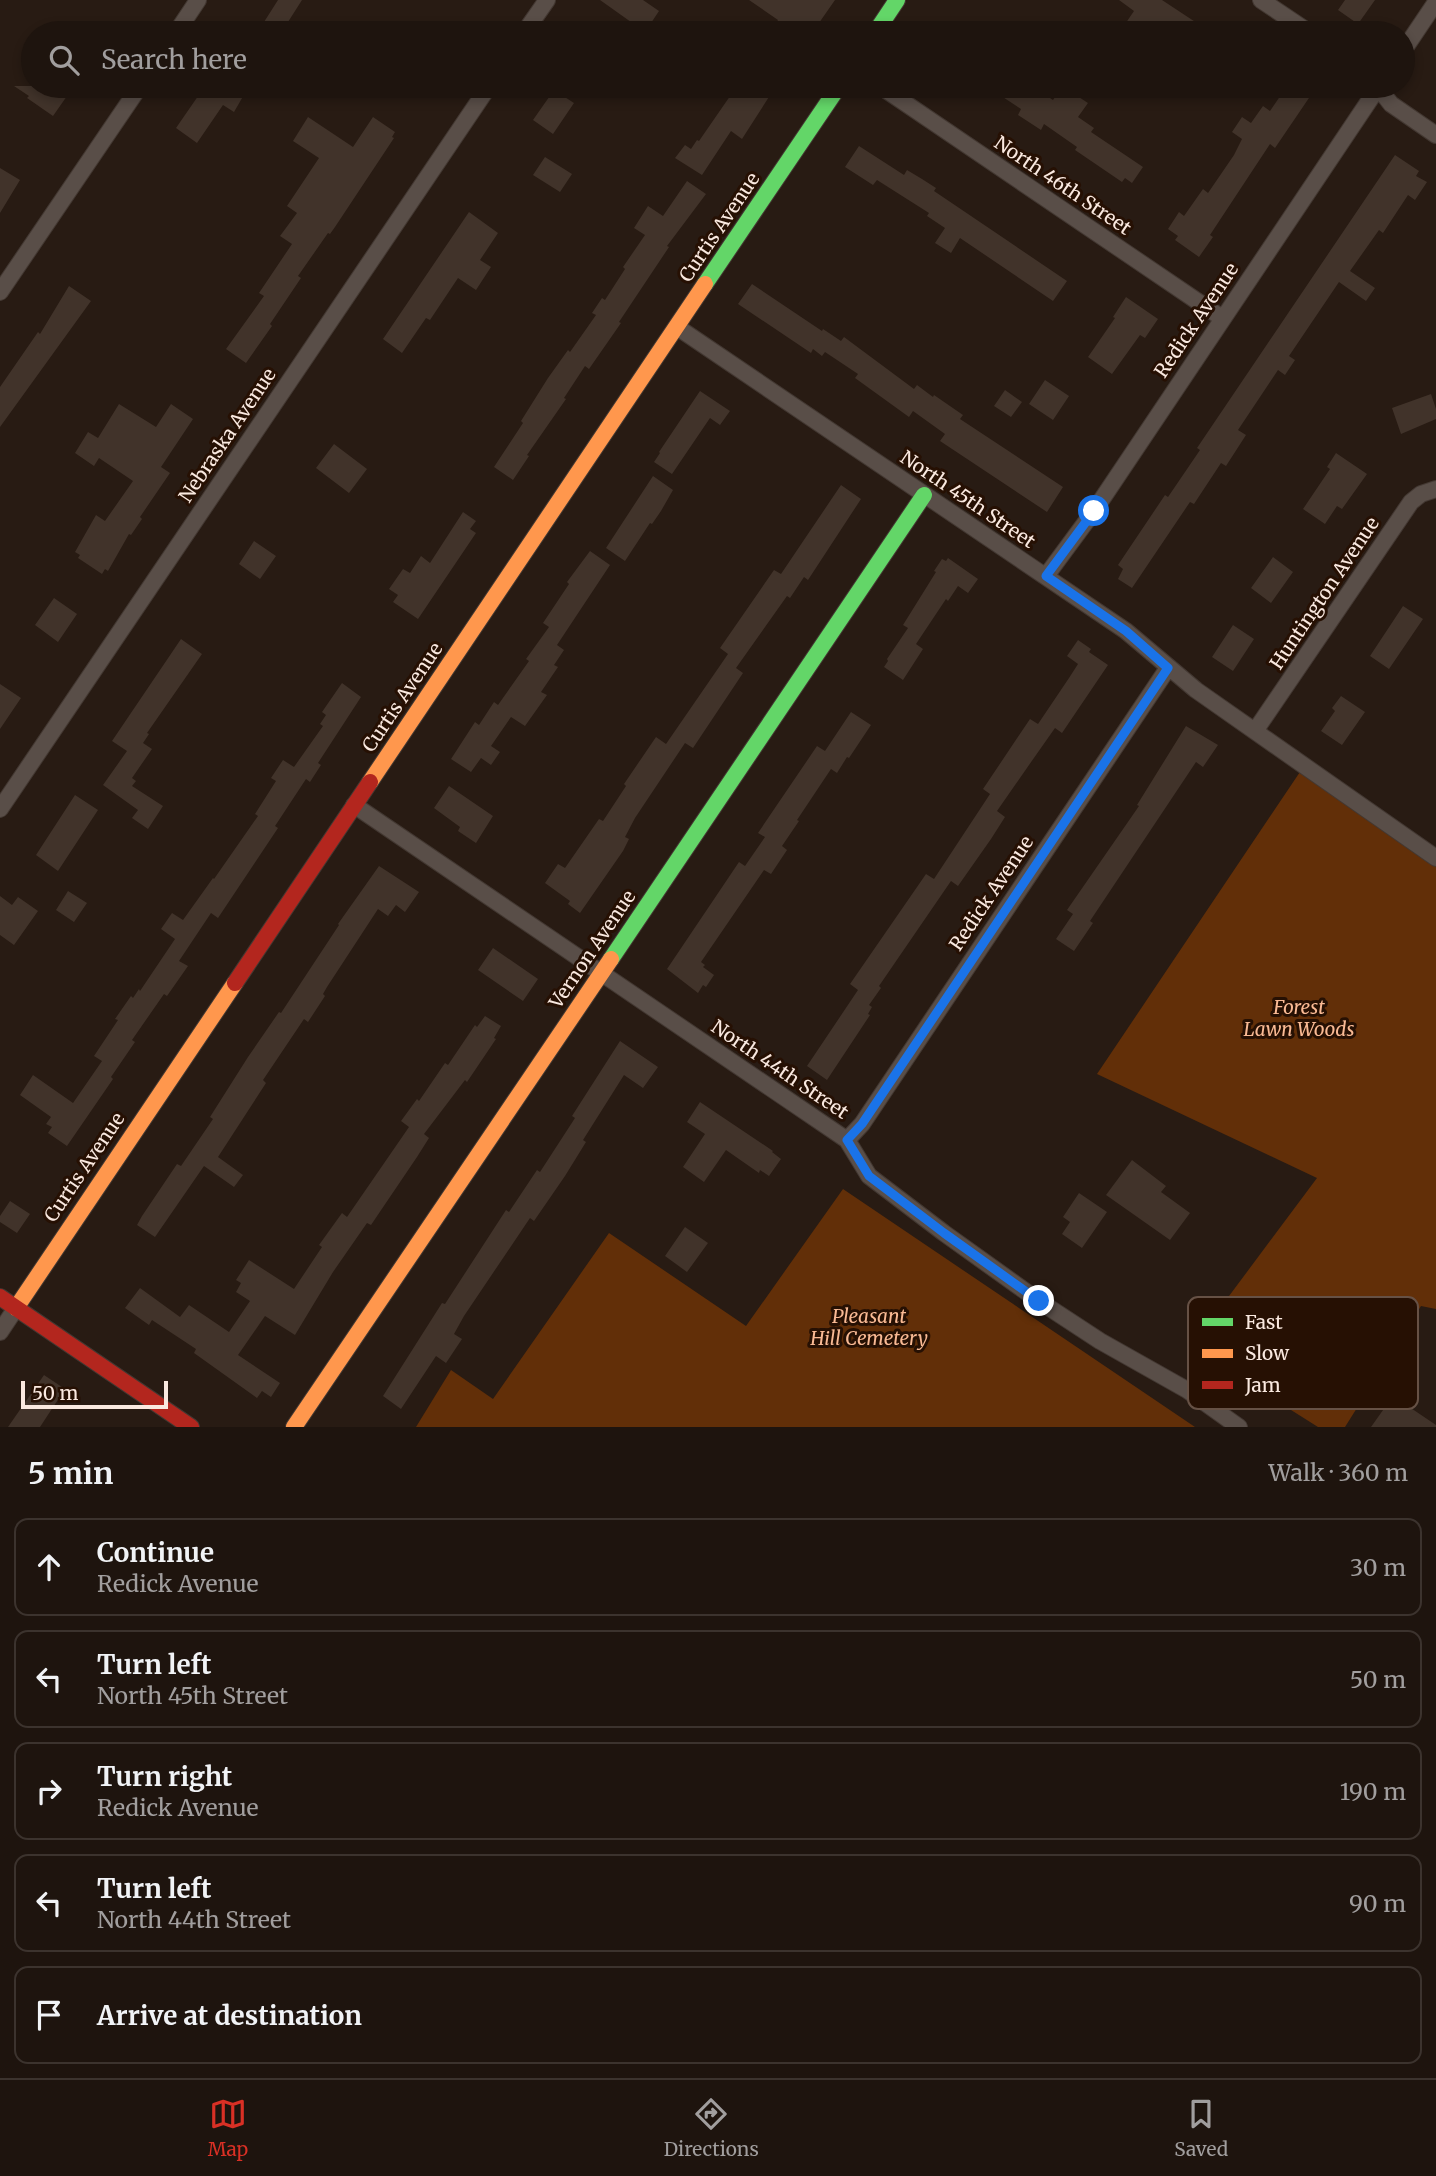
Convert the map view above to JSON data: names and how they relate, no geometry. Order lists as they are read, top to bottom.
{
  "streets": {
    "street": [
      "North 46th Street",
      "Curtis Avenue",
      "Redick Avenue",
      "Nebraska Avenue",
      "North 45th Street",
      "Huntington Avenue",
      "Vernon Avenue",
      "North 44th Street"
    ]
  },
  "crossings": [
    ["North 46th Street", "Redick Avenue"],
    ["Curtis Avenue", "North 45th Street"],
    ["Curtis Avenue", "North 44th Street"],
    ["Redick Avenue", "North 45th Street"],
    ["Redick Avenue", "North 44th Street"],
    ["North 45th Street", "Huntington Avenue"],
    ["North 45th Street", "Vernon Avenue"],
    ["Vernon Avenue", "North 44th Street"]
  ],
  "parks": ["Forest Lawn Woods", "Pleasant Hill Cemetery"],
  "legend": ["Fast", "Slow", "Jam"],
  "scale_bar": "50 m",
  "page": {
    "search": "Search here",
    "scale": "50 m",
    "heading": ["5 min", "Walk · 360 m"],
    "list": [
      ["Continue", "Redick Avenue", "30 m"],
      ["Turn left", "North 45th Street", "50 m"],
      ["Turn right", "Redick Avenue", "190 m"],
      ["Turn left", "North 44th Street", "90 m"],
      "Arrive at destination"
    ],
    "nav": ["Map", "Directions", "Saved"]
  }
}
